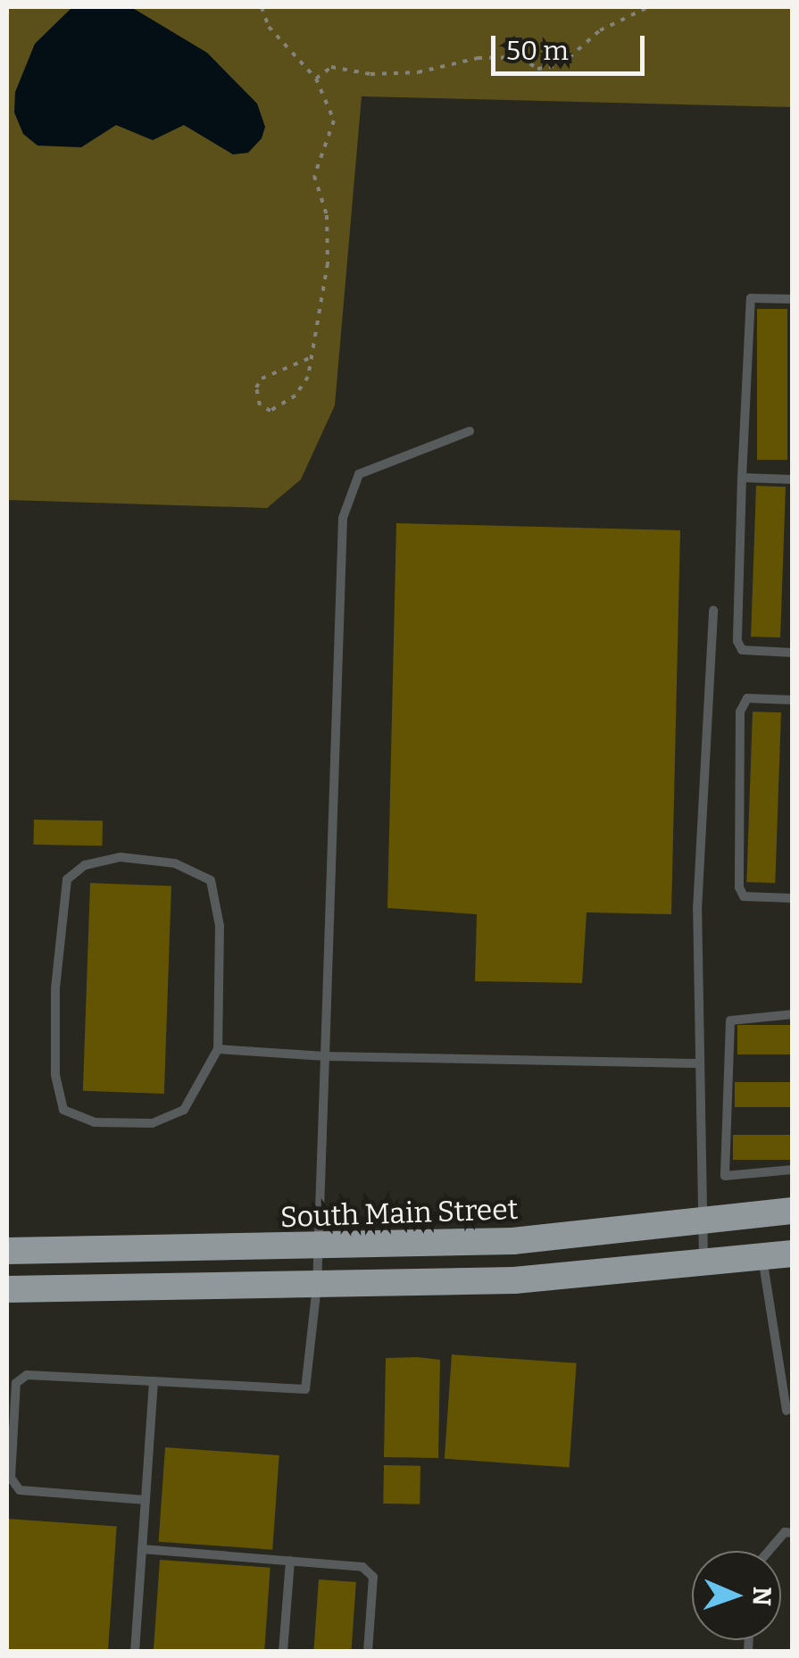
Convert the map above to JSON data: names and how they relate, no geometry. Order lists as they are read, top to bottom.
{
  "streets": {
    "highway": ["South Main Street"]
  },
  "scale_bar": "50 m",
  "north": "right"
}
